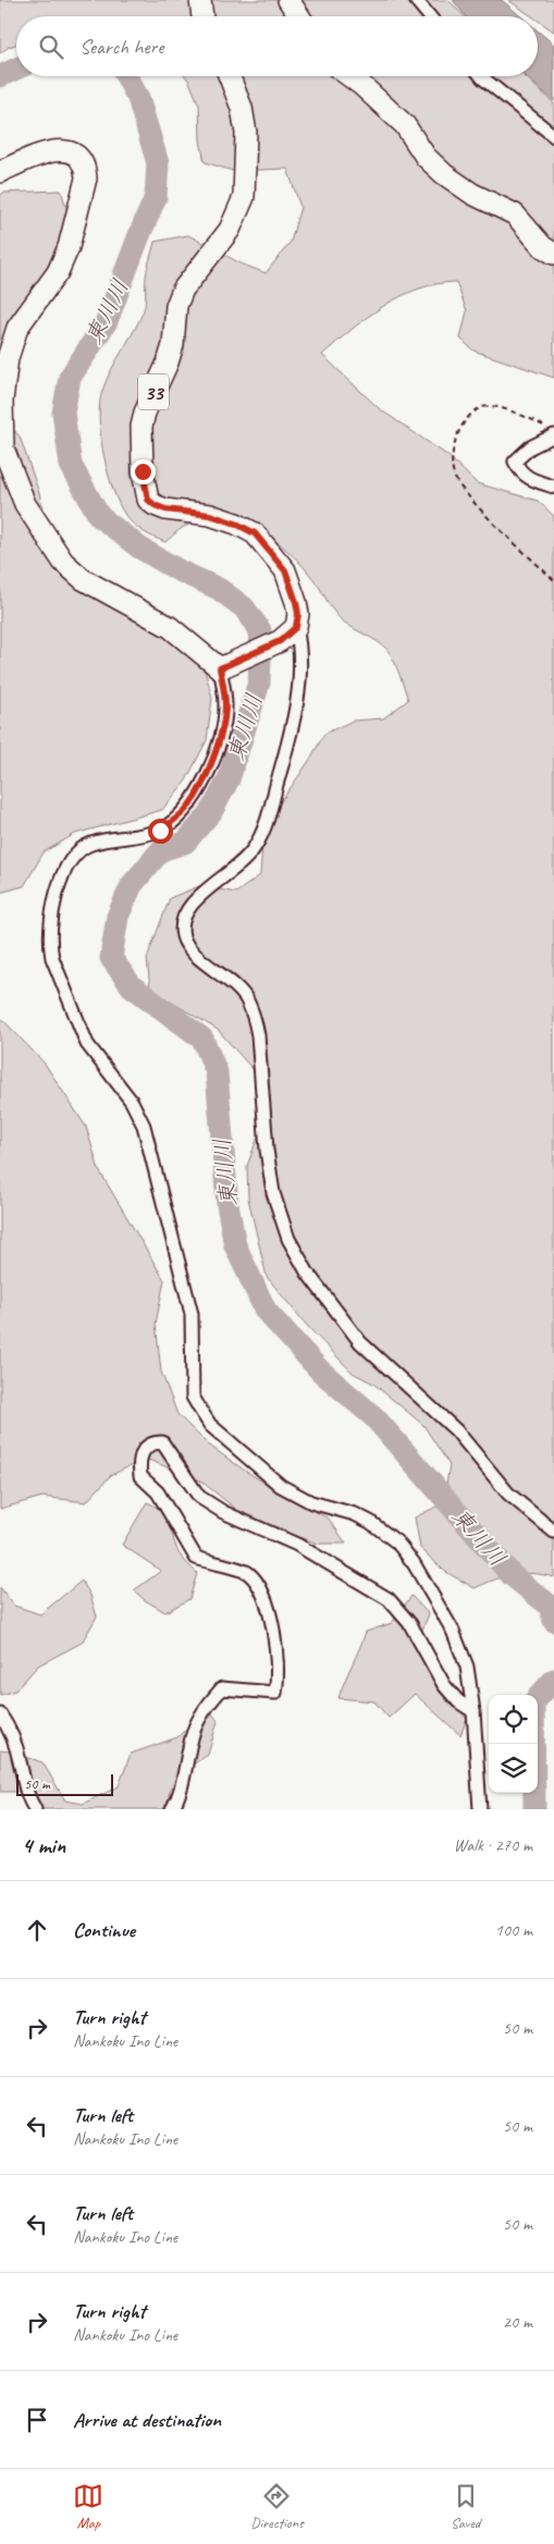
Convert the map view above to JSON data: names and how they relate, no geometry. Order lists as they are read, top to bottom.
{
  "streets": {
    "main road": ["33"]
  },
  "water": ["東川川"],
  "scale_bar": "50 m",
  "page": {
    "search": "Search here",
    "scale": "50 m",
    "heading": ["4 min", "Walk · 270 m"],
    "list": [
      ["Continue", "100 m"],
      ["Turn right", "Nankoku Ino Line", "50 m"],
      ["Turn left", "Nankoku Ino Line", "50 m"],
      ["Turn left", "Nankoku Ino Line", "50 m"],
      ["Turn right", "Nankoku Ino Line", "20 m"],
      "Arrive at destination"
    ],
    "nav": ["Map", "Directions", "Saved"]
  }
}
